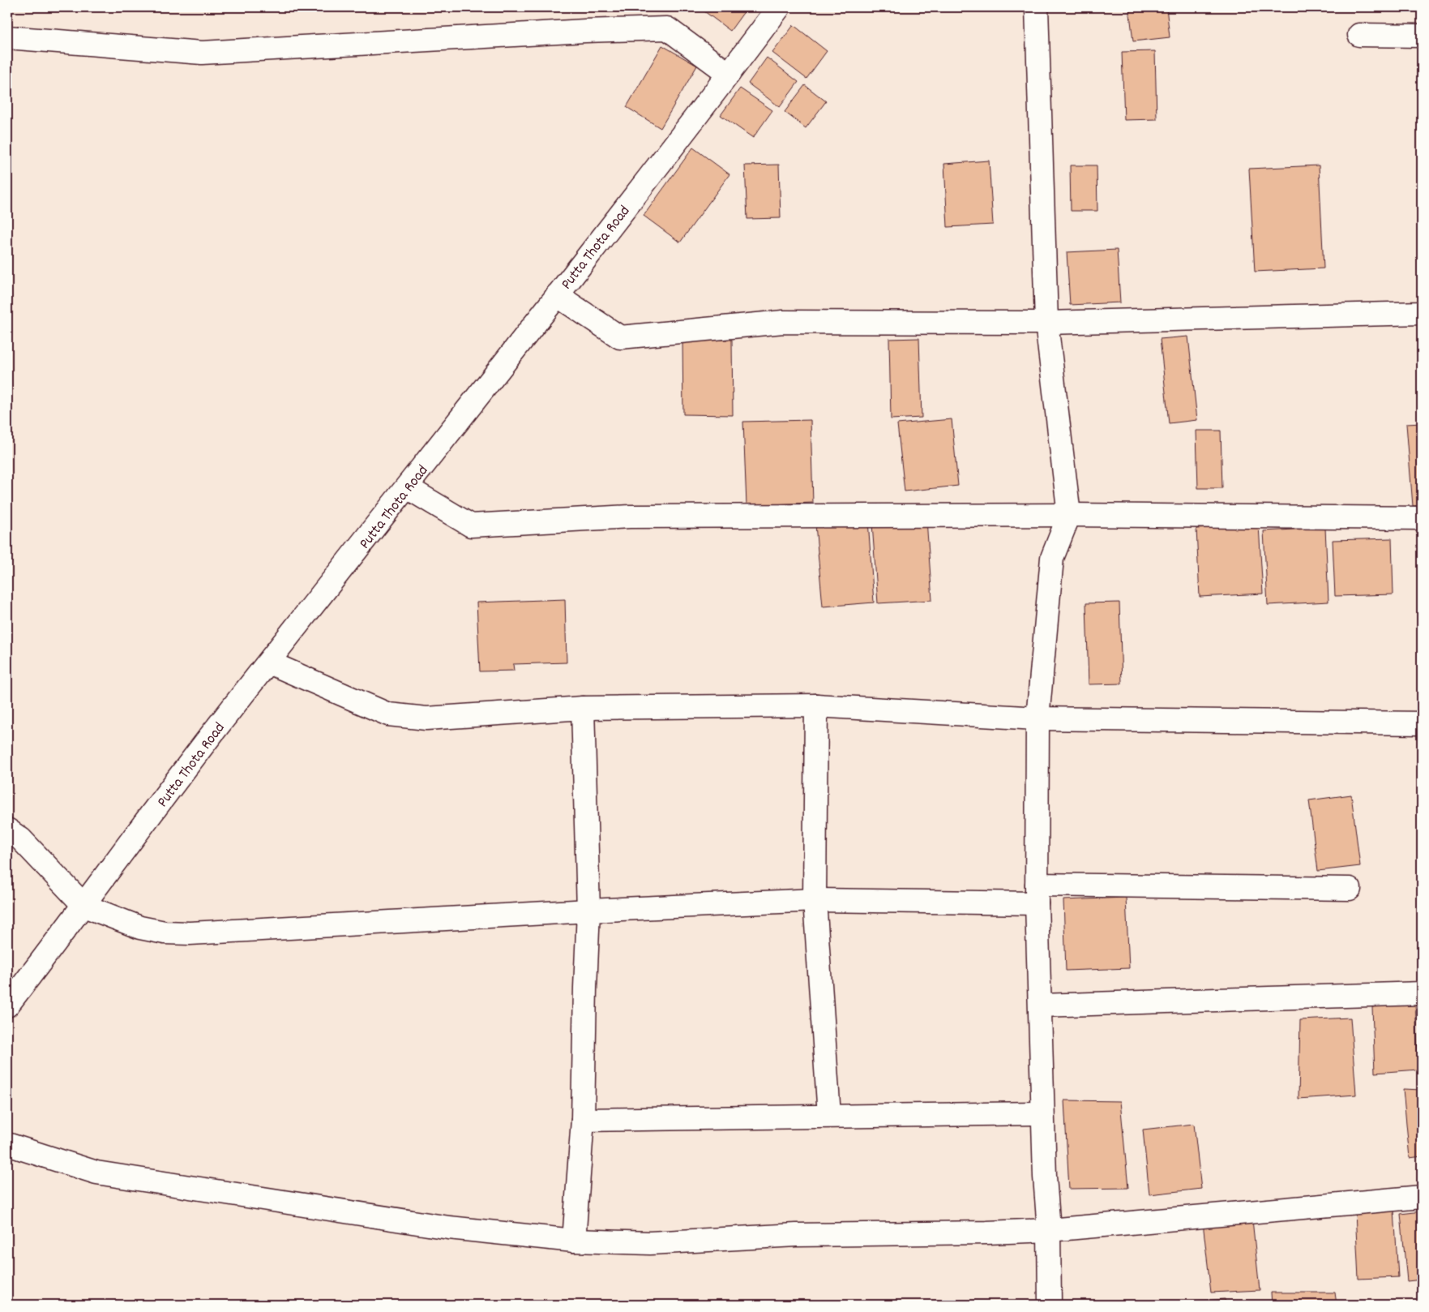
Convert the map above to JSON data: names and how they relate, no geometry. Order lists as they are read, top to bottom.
{
  "streets": {
    "street": ["Putta Thota Road"]
  }
}
